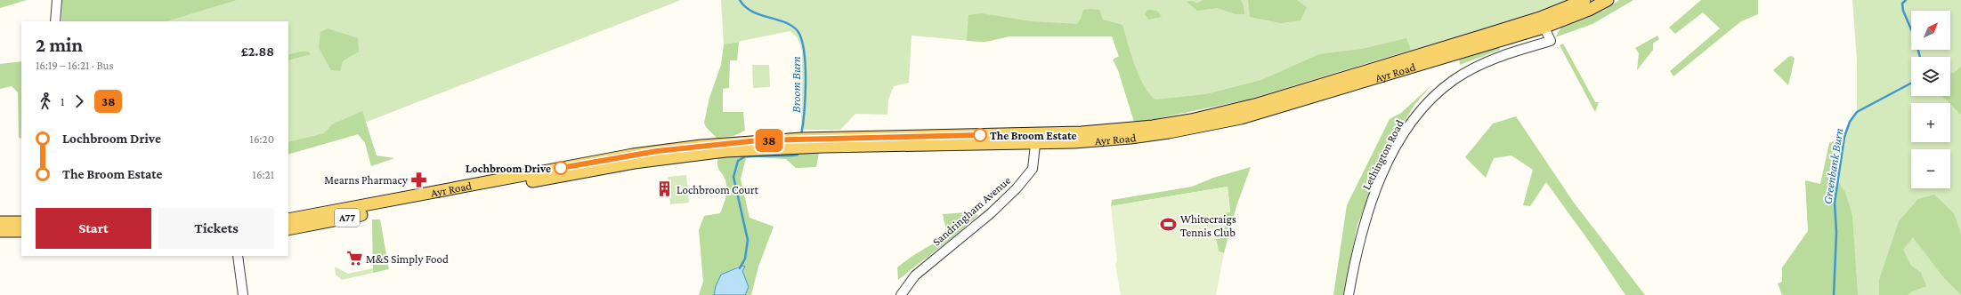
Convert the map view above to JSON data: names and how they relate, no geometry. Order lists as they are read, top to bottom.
{
  "streets": {
    "main road": ["Ayr Road", "A77"],
    "street": ["Lethington Road", "Sandringham Avenue"]
  },
  "crossings": [
    ["Ayr Road", "Lethington Road"],
    ["Ayr Road", "Sandringham Avenue"]
  ],
  "water": ["Broom Burn", "Greenbank Burn"],
  "places": {
    "other": ["The Broom Estate", "Lochbroom Drive"],
    "pharmacy": ["Mearns Pharmacy"],
    "building": ["Lochbroom Court"],
    "sports": ["Whitecraigs Tennis Club"],
    "supermarket": ["M&S Simply Food"]
  },
  "lines": ["bus line 38"],
  "north": "top right",
  "page": {
    "on_map": "38",
    "map_buttons": ["+", "−"],
    "heading": ["2 min", "16:19 – 16:21 · Bus", "£2.88"],
    "legs": ["1", "38"],
    "list": [
      {
        "name": "Lochbroom Drive",
        "value": "16:20"
      },
      {
        "name": "The Broom Estate",
        "value": "16:21"
      }
    ],
    "buttons": ["Start", "Tickets"]
  }
}
